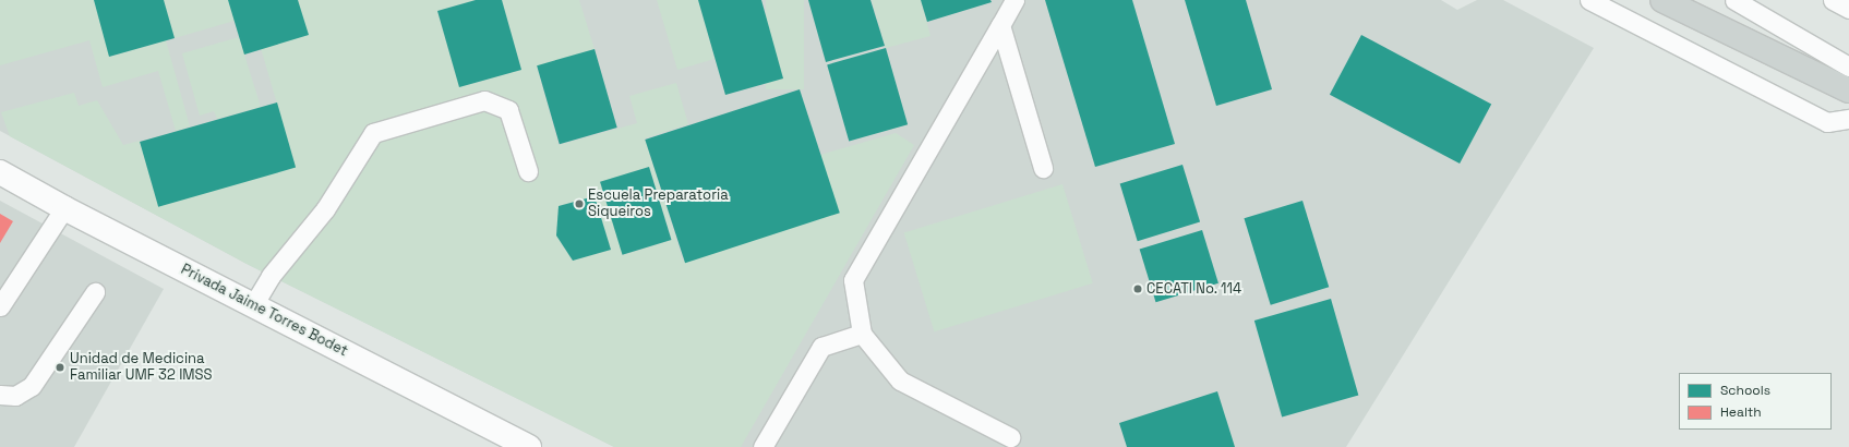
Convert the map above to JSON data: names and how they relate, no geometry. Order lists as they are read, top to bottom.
{
  "streets": {
    "street": ["Privada Jaime Torres Bodet"]
  },
  "places": ["Escuela Preparatoria Siqueiros", "CECATI No. 114", "Unidad de Medicina Familiar UMF 32 IMSS"],
  "legend": ["Schools", "Health"]
}
